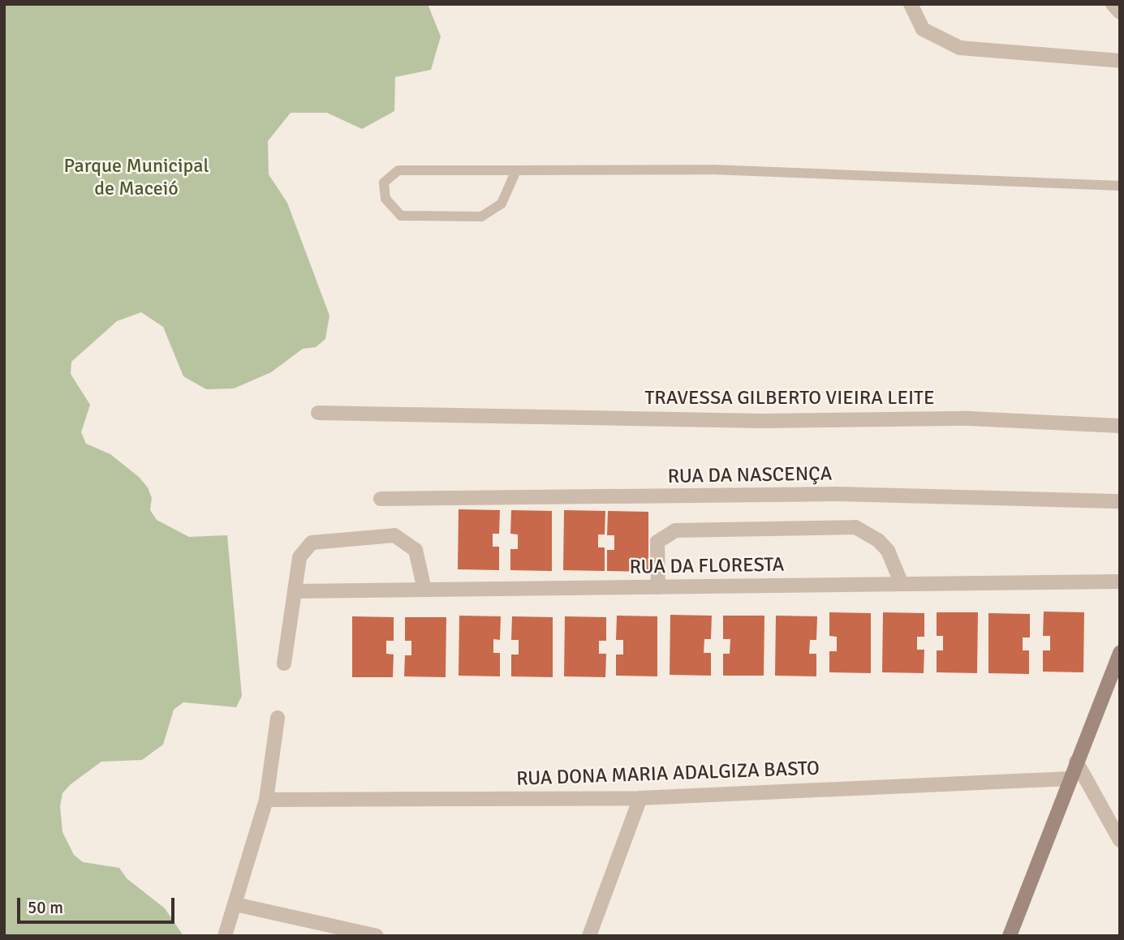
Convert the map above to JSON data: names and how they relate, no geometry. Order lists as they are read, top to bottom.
{
  "streets": {
    "street": [
      "TRAVESSA GILBERTO VIEIRA LEITE",
      "RUA DA NASCENÇA",
      "RUA DA FLORESTA",
      "RUA DONA MARIA ADALGIZA BASTO"
    ]
  },
  "parks": ["Parque Municipal de Maceió"],
  "scale_bar": "50 m"
}
